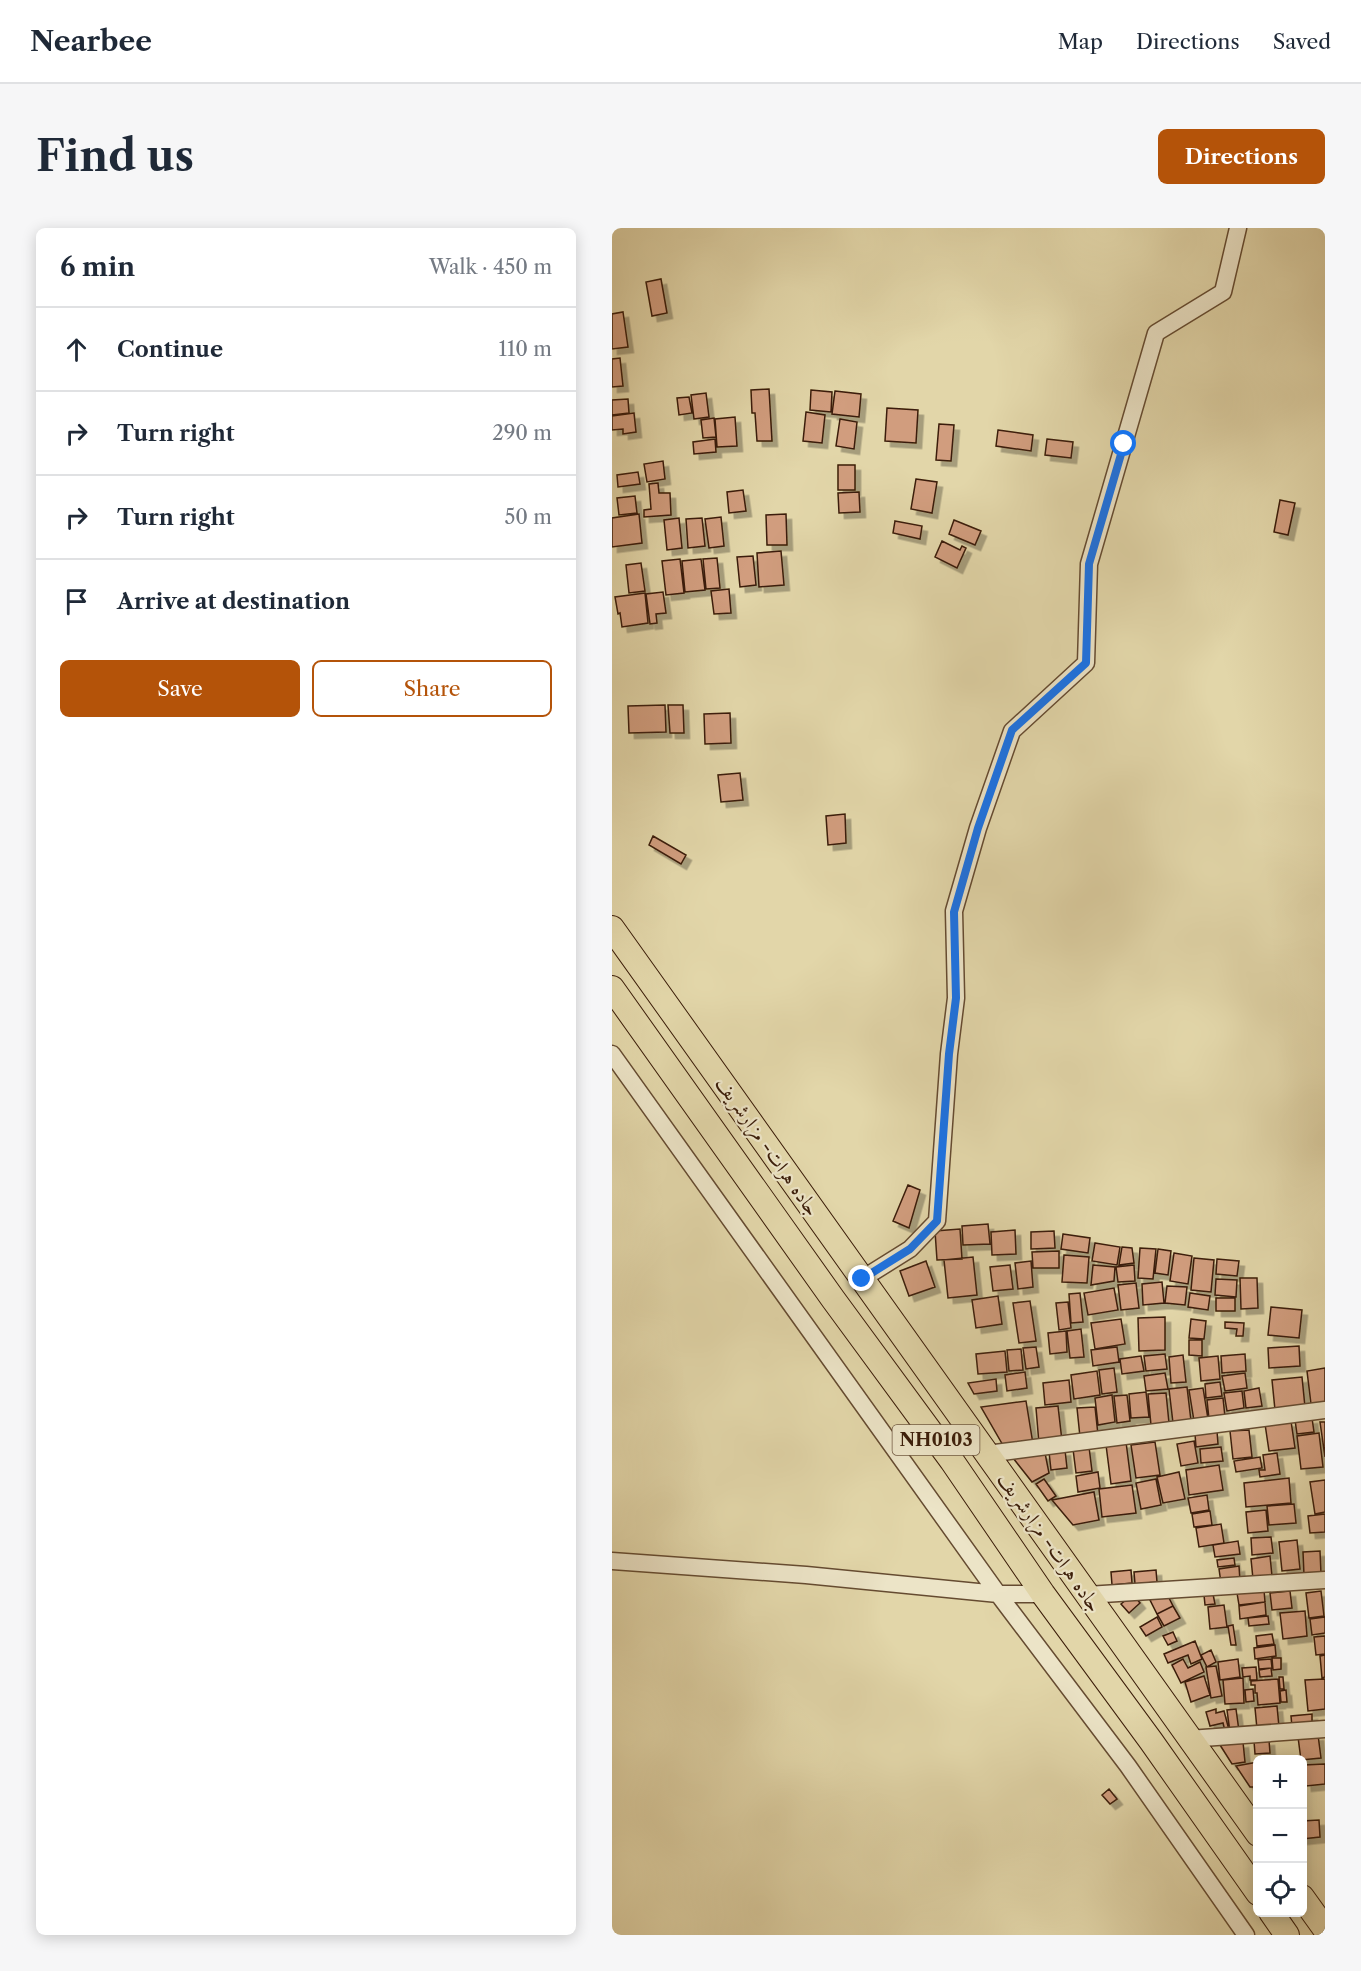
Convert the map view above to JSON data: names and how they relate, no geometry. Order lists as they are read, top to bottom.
{
  "streets": {
    "highway": ["جاده هرات- مزارشریف", "NH0103"]
  },
  "page": {
    "header": "Nearbee",
    "nav": ["Map", "Directions", "Saved"],
    "buttons": [
      "Directions",
      ["Save", "Share"]
    ],
    "title": "Find us",
    "heading": ["6 min", "Walk · 450 m"],
    "list": [
      ["Continue", "110 m"],
      ["Turn right", "290 m"],
      ["Turn right", "50 m"],
      "Arrive at destination"
    ],
    "map_buttons": ["+", "−"]
  }
}
